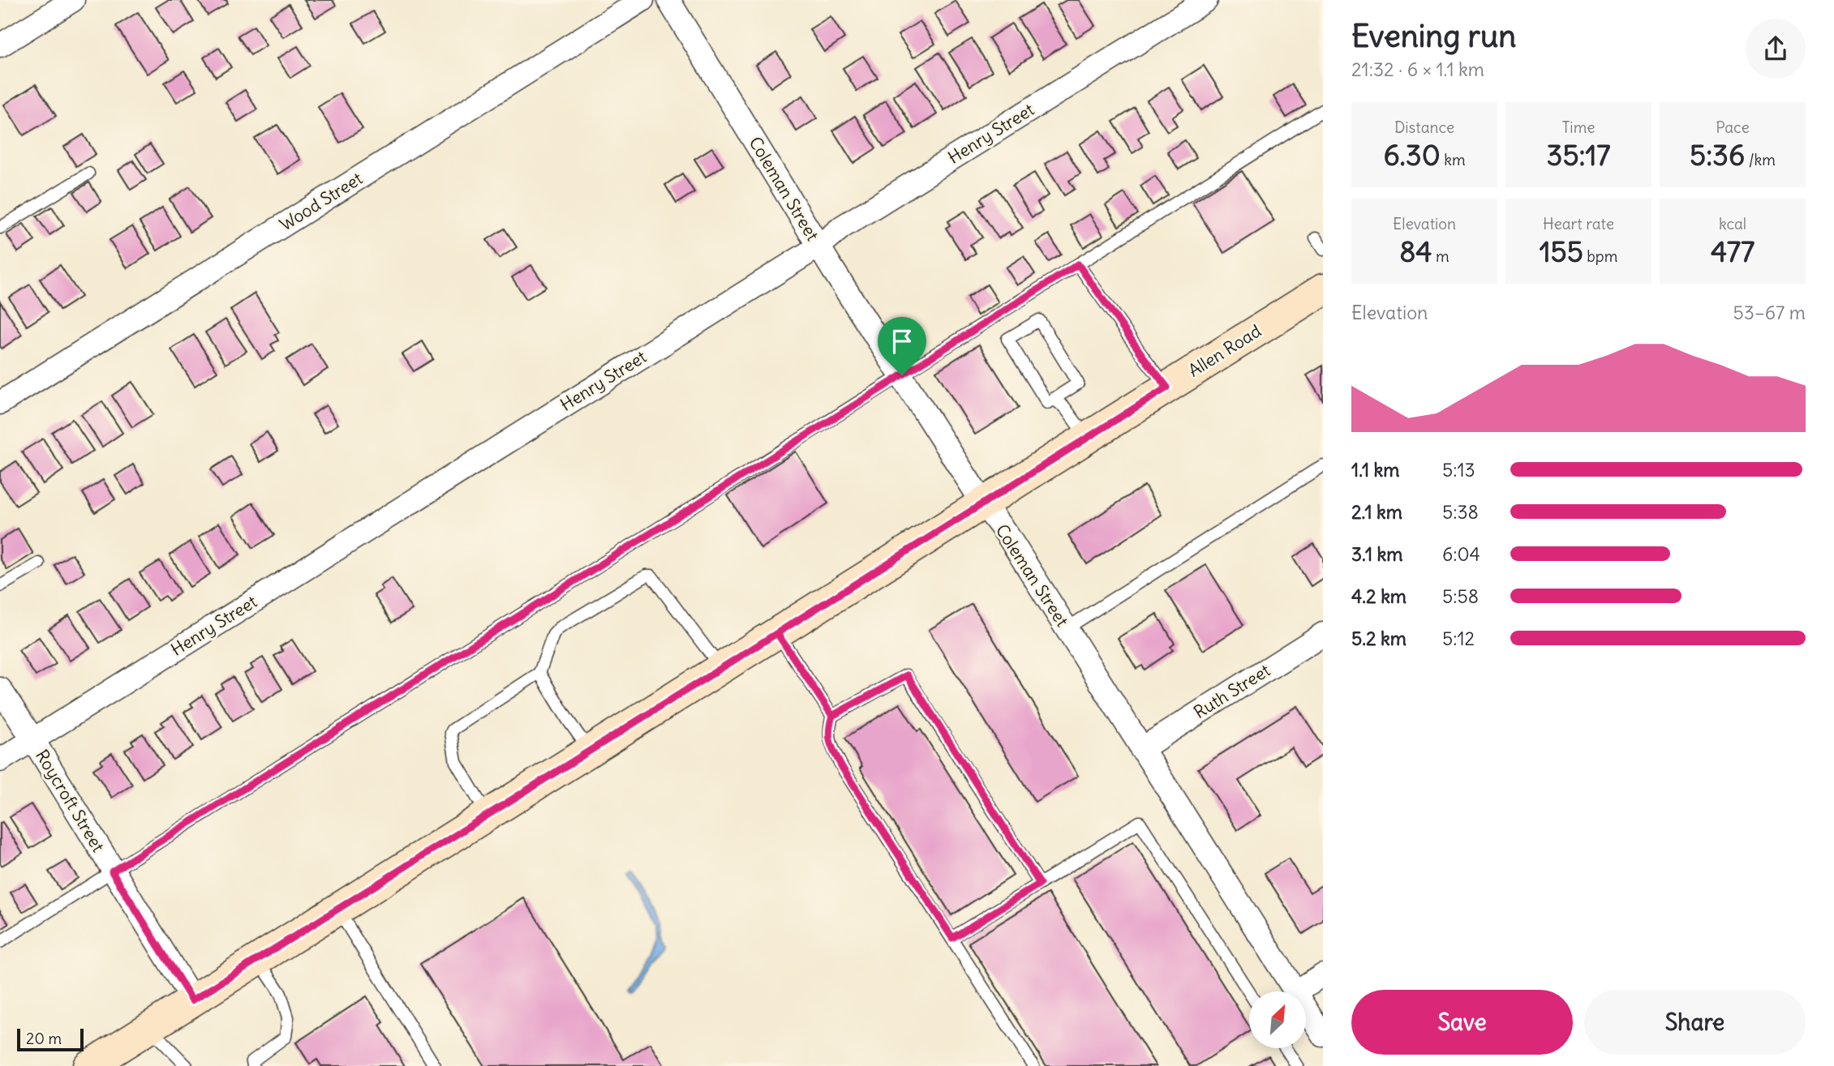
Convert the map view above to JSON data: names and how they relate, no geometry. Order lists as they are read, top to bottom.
{
  "streets": {
    "main road": ["Allen Road"],
    "street": [
      "Henry Street",
      "Coleman Street",
      "Wood Street",
      "Ruth Street",
      "Roycroft Street"
    ]
  },
  "crossings": [
    ["Henry Street", "Coleman Street"],
    ["Henry Street", "Roycroft Street"],
    ["Coleman Street", "Allen Road"],
    ["Coleman Street", "Ruth Street"],
    ["Allen Road", "Roycroft Street"]
  ],
  "scale_bar": "20 m",
  "north": "top right",
  "page": {
    "heading": ["Evening run", "21:32 · 6 × 1.1 km"],
    "stats": [
      ["Distance", "6.30 km"],
      ["Time", "35:17"],
      ["Pace", "5:36 /km"],
      ["Elevation", "84 m"],
      ["Heart rate", "155 bpm"],
      ["kcal", "477"]
    ],
    "chart": ["Elevation", "53–67 m"],
    "list": [
      {
        "name": "1.1 km",
        "note": "5:13"
      },
      {
        "name": "2.1 km",
        "note": "5:38"
      },
      {
        "name": "3.1 km",
        "note": "6:04"
      },
      {
        "name": "4.2 km",
        "note": "5:58"
      },
      {
        "name": "5.2 km",
        "note": "5:12"
      }
    ],
    "buttons": ["Save", "Share"],
    "scale": "20 m"
  }
}
